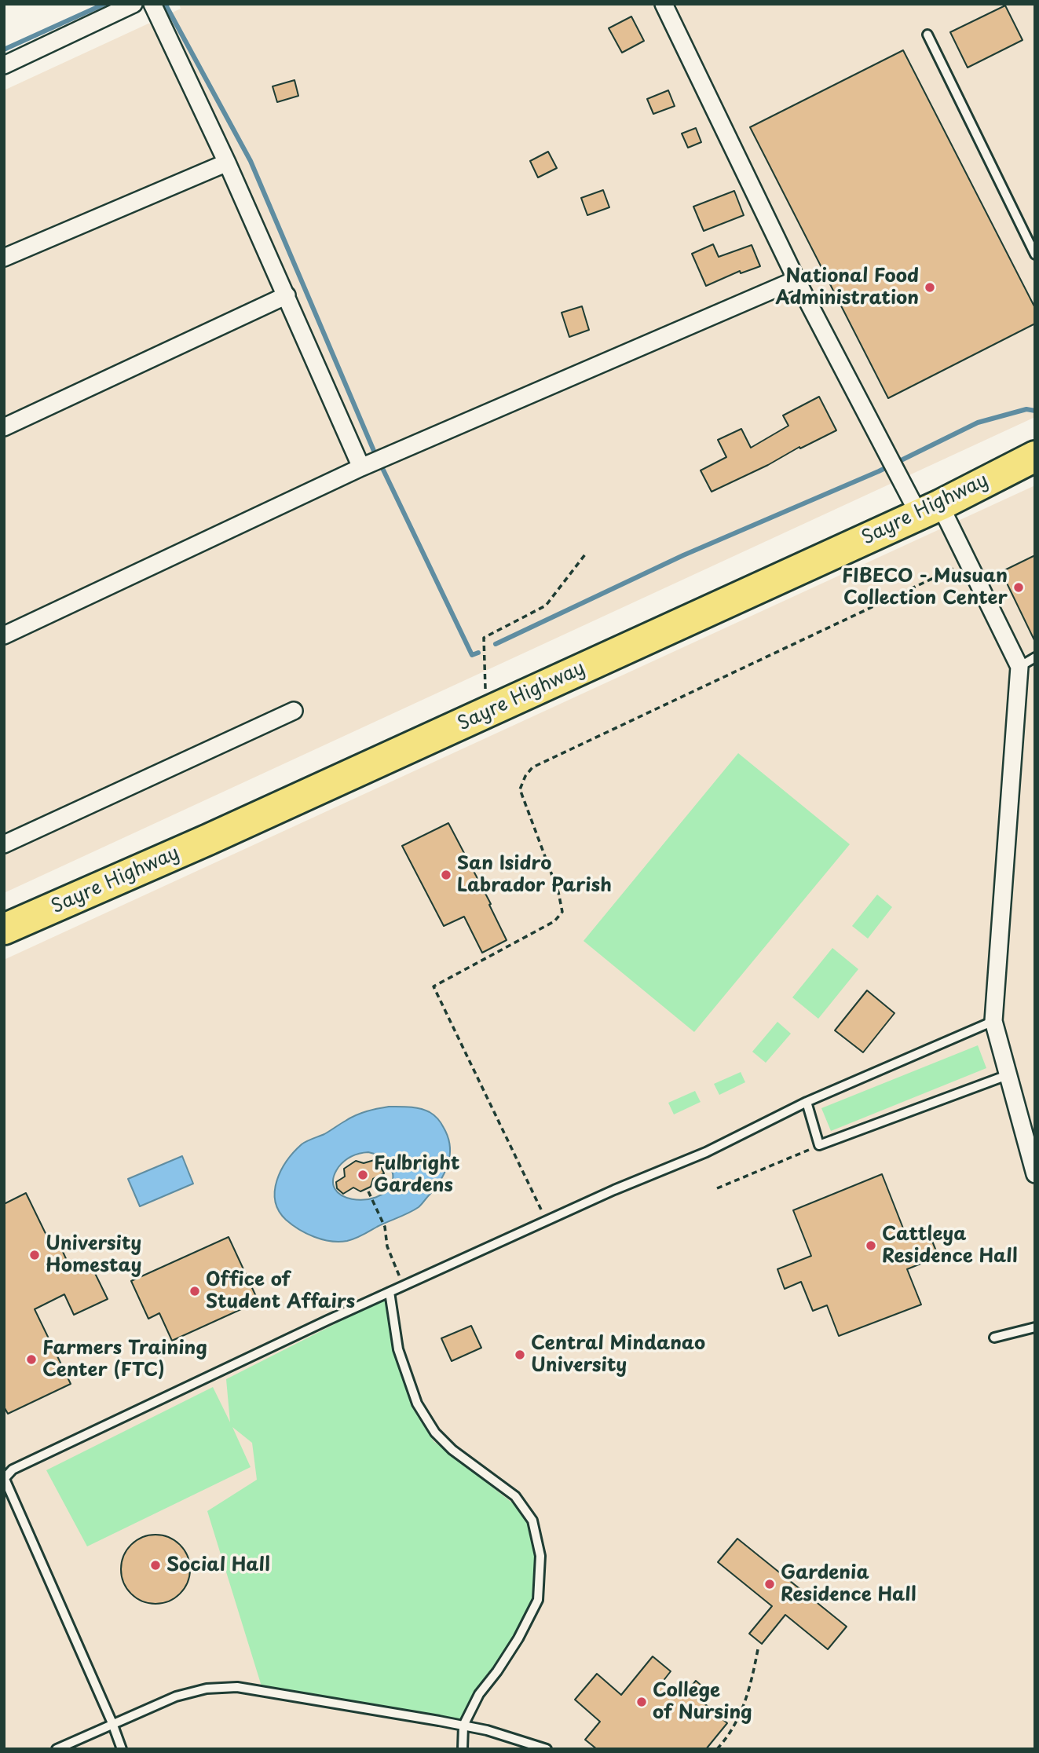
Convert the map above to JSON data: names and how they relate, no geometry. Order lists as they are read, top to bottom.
{
  "streets": {
    "highway": ["Sayre Highway"]
  },
  "places": [
    "National Food Administration",
    "FIBECO - Musuan Collection Center",
    "San Isidro Labrador Parish",
    "Fulbright Gardens",
    "Cattleya Residence Hall",
    "University Homestay",
    "Office of Student Affairs",
    "Central Mindanao University",
    "Farmers Training Center (FTC)",
    "Social Hall",
    "Gardenia Residence Hall",
    "College of Nursing"
  ]
}
